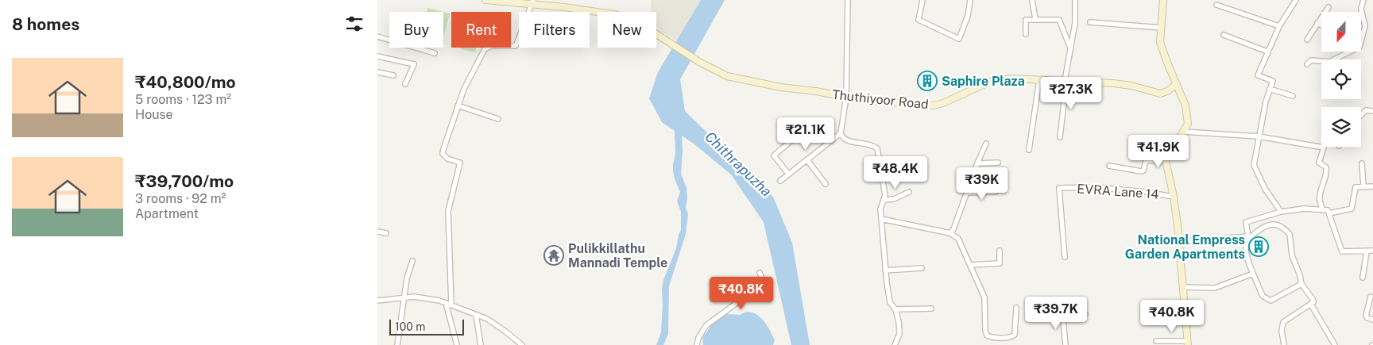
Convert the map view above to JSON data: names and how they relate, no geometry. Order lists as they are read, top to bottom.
{
  "streets": {
    "main road": ["Thuthiyoor Road"],
    "street": ["EVRA Lane 14"]
  },
  "water": ["Chithrapuzha"],
  "places": {
    "building": ["Saphire Plaza", "National Empress Garden Apartments"],
    "temple": ["Pulikkillathu Mannadi Temple"]
  },
  "scale_bar": "100 m",
  "north": "bottom",
  "page": {
    "heading": "8 homes",
    "chip": [
      "Buy",
      "Rent",
      "Filters",
      "New"
    ],
    "list": [
      {
        "name": "₹40,800/mo",
        "note": "5 rooms · 123 m² · House"
      },
      {
        "name": "₹39,700/mo",
        "note": "3 rooms · 92 m² · Apartment"
      }
    ],
    "price": [
      "₹27.3K",
      "₹21.1K",
      "₹41.9K",
      "₹48.4K",
      "₹39K",
      "₹40.8K",
      "₹39.7K",
      "₹40.8K"
    ],
    "scale": "100 m"
  }
}
